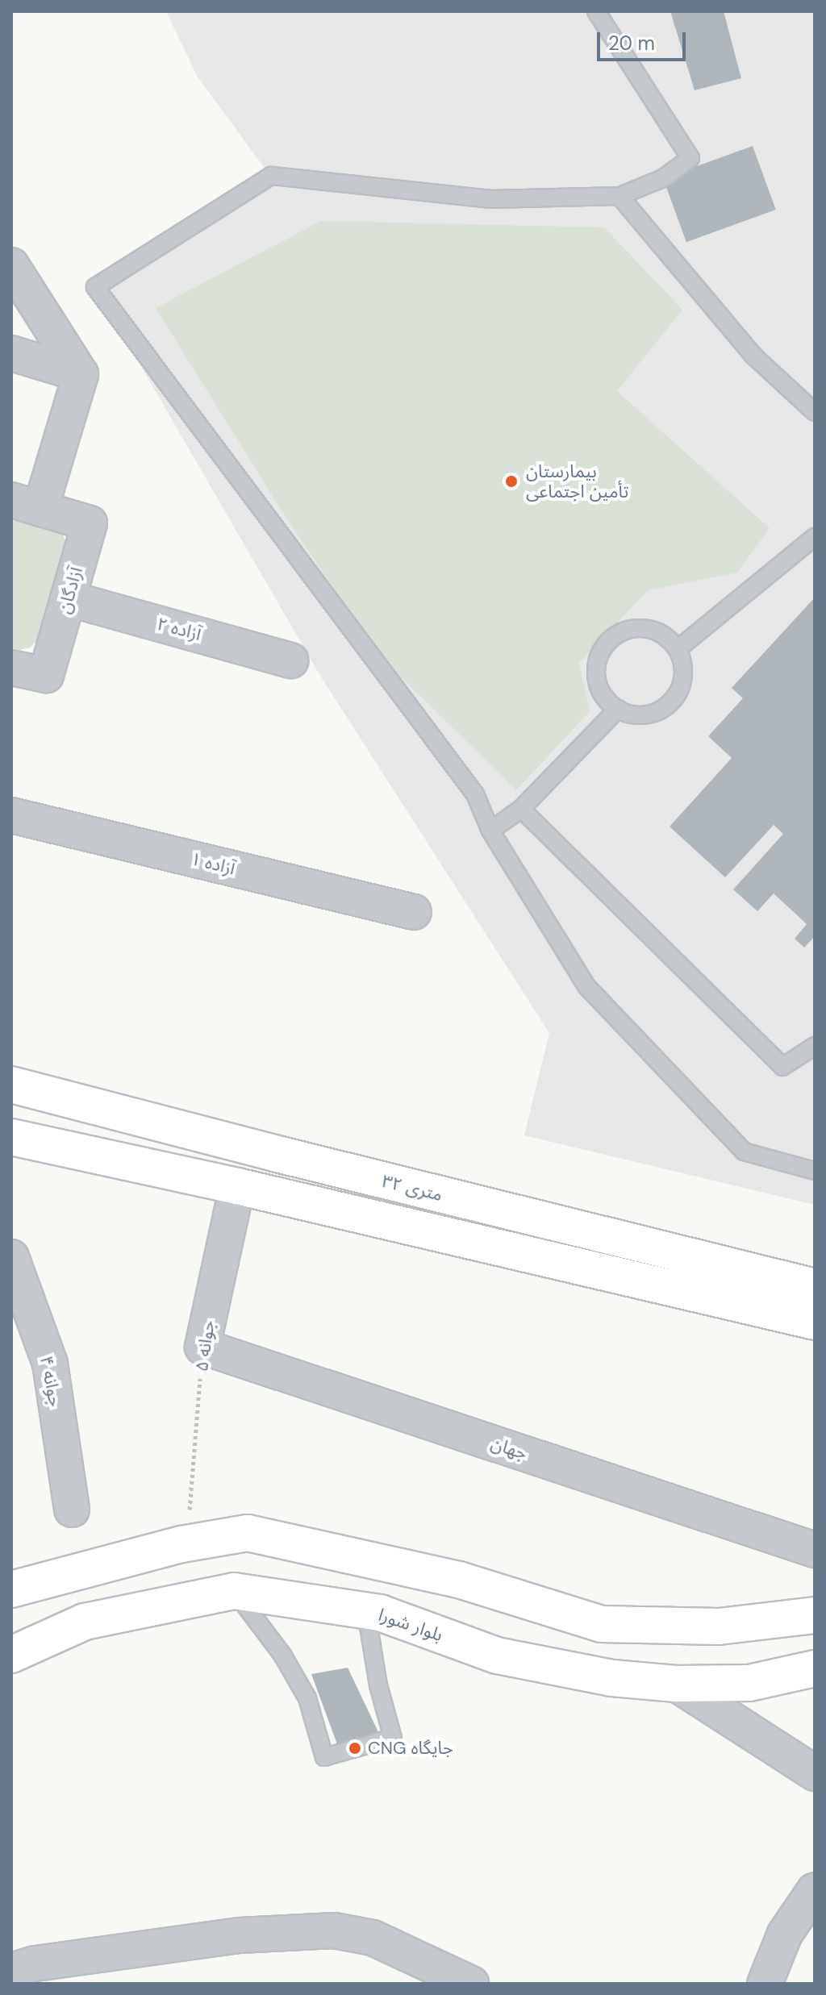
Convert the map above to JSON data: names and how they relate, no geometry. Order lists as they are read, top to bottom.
{
  "streets": {
    "main road": ["۳۲ متری", "بلوار شورا"],
    "street": [
      "آزادگان",
      "آزاده ۲",
      "آزاده ۱",
      "جوانه ۵",
      "جوانه ۴",
      "جهان"
    ]
  },
  "crossings": [
    ["آزادگان", "آزاده ۲"],
    ["جوانه ۵", "جهان"]
  ],
  "places": ["بیمارستان تأمین اجتماعی", "CNG جایگاه"],
  "scale_bar": "20 m"
}
